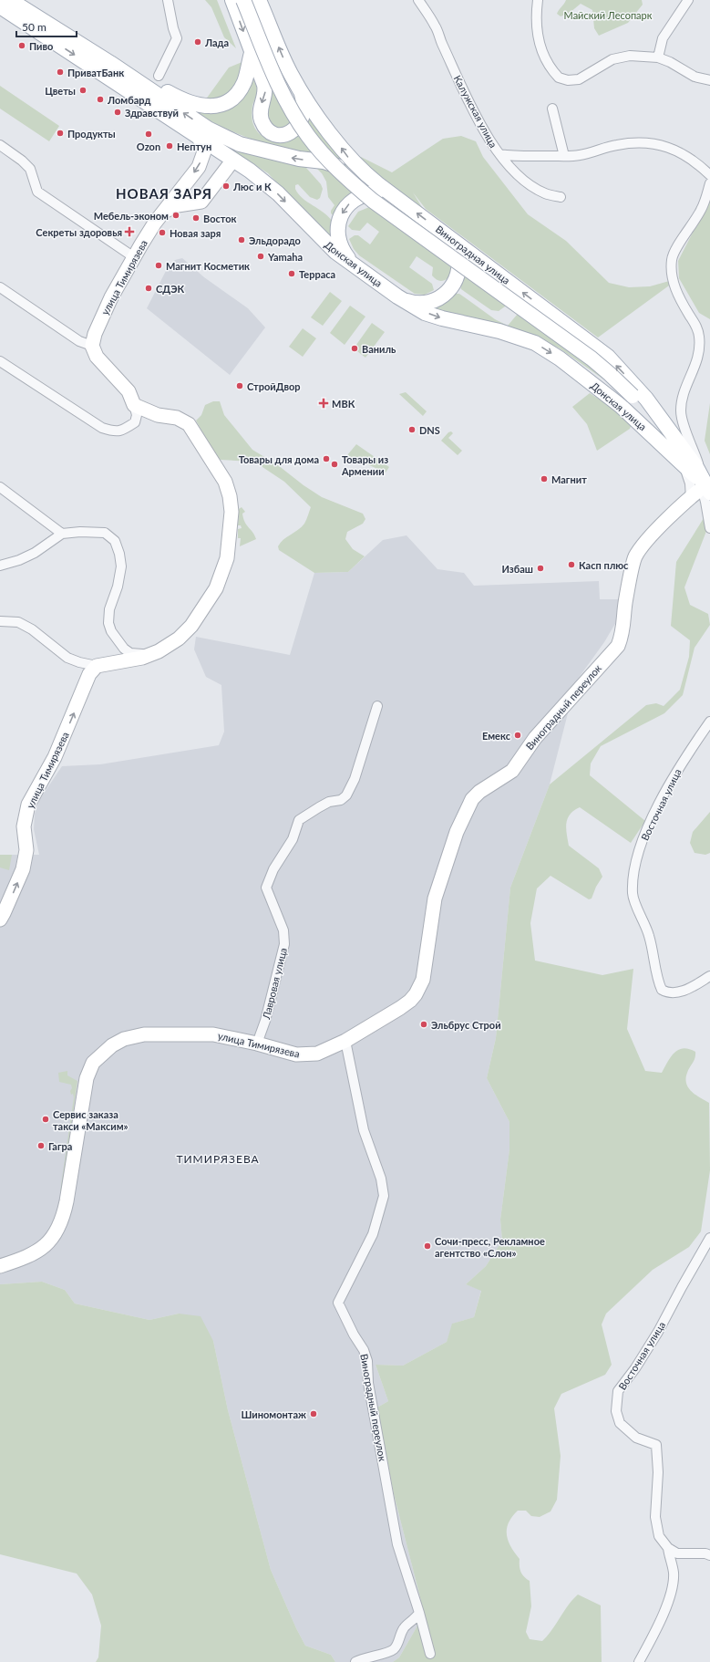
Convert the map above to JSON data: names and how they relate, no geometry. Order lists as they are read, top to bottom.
{
  "streets": {
    "main road": ["Виноградная улица", "Донская улица"],
    "street": [
      "Калужская улица",
      "улица Тимирязева",
      "Виноградный переулок",
      "Восточная улица",
      "Лавровая улица"
    ]
  },
  "crossings": [
    ["Виноградная улица", "Донская улица"],
    ["Виноградная улица", "Виноградный переулок"],
    ["Донская улица", "улица Тимирязева"],
    ["Донская улица", "Виноградный переулок"],
    ["улица Тимирязева", "Виноградный переулок"],
    ["улица Тимирязева", "Лавровая улица"]
  ],
  "districts": ["НОВАЯ ЗАРЯ", "ТИМИРЯЗЕВА"],
  "parks": ["Майский Лесопарк"],
  "places": {
    "other": [
      "Лада",
      "Пиво",
      "ПриватБанк",
      "Цветы",
      "Ломбард",
      "Здравствуй",
      "Продукты",
      "Ozon",
      "Нептун",
      "Люс и К",
      "Мебель-эконом",
      "Восток",
      "Новая заря",
      "Эльдорадо",
      "Yamaha",
      "Магнит Косметик",
      "Терраса",
      "СДЭК",
      "Ваниль",
      "СтройДвор",
      "DNS",
      "Товары для дома",
      "Товары из Армении",
      "Магнит",
      "Касп плюс",
      "Избаш",
      "Емекс",
      "Эльбрус Строй",
      "Сервис заказа такси «Максим»",
      "Гагра",
      "Сочи-пресс, Рекламное агентство «Слон»",
      "Шиномонтаж"
    ],
    "health": ["Секреты здоровья", "МВК"]
  },
  "scale_bar": "50 m"
}
